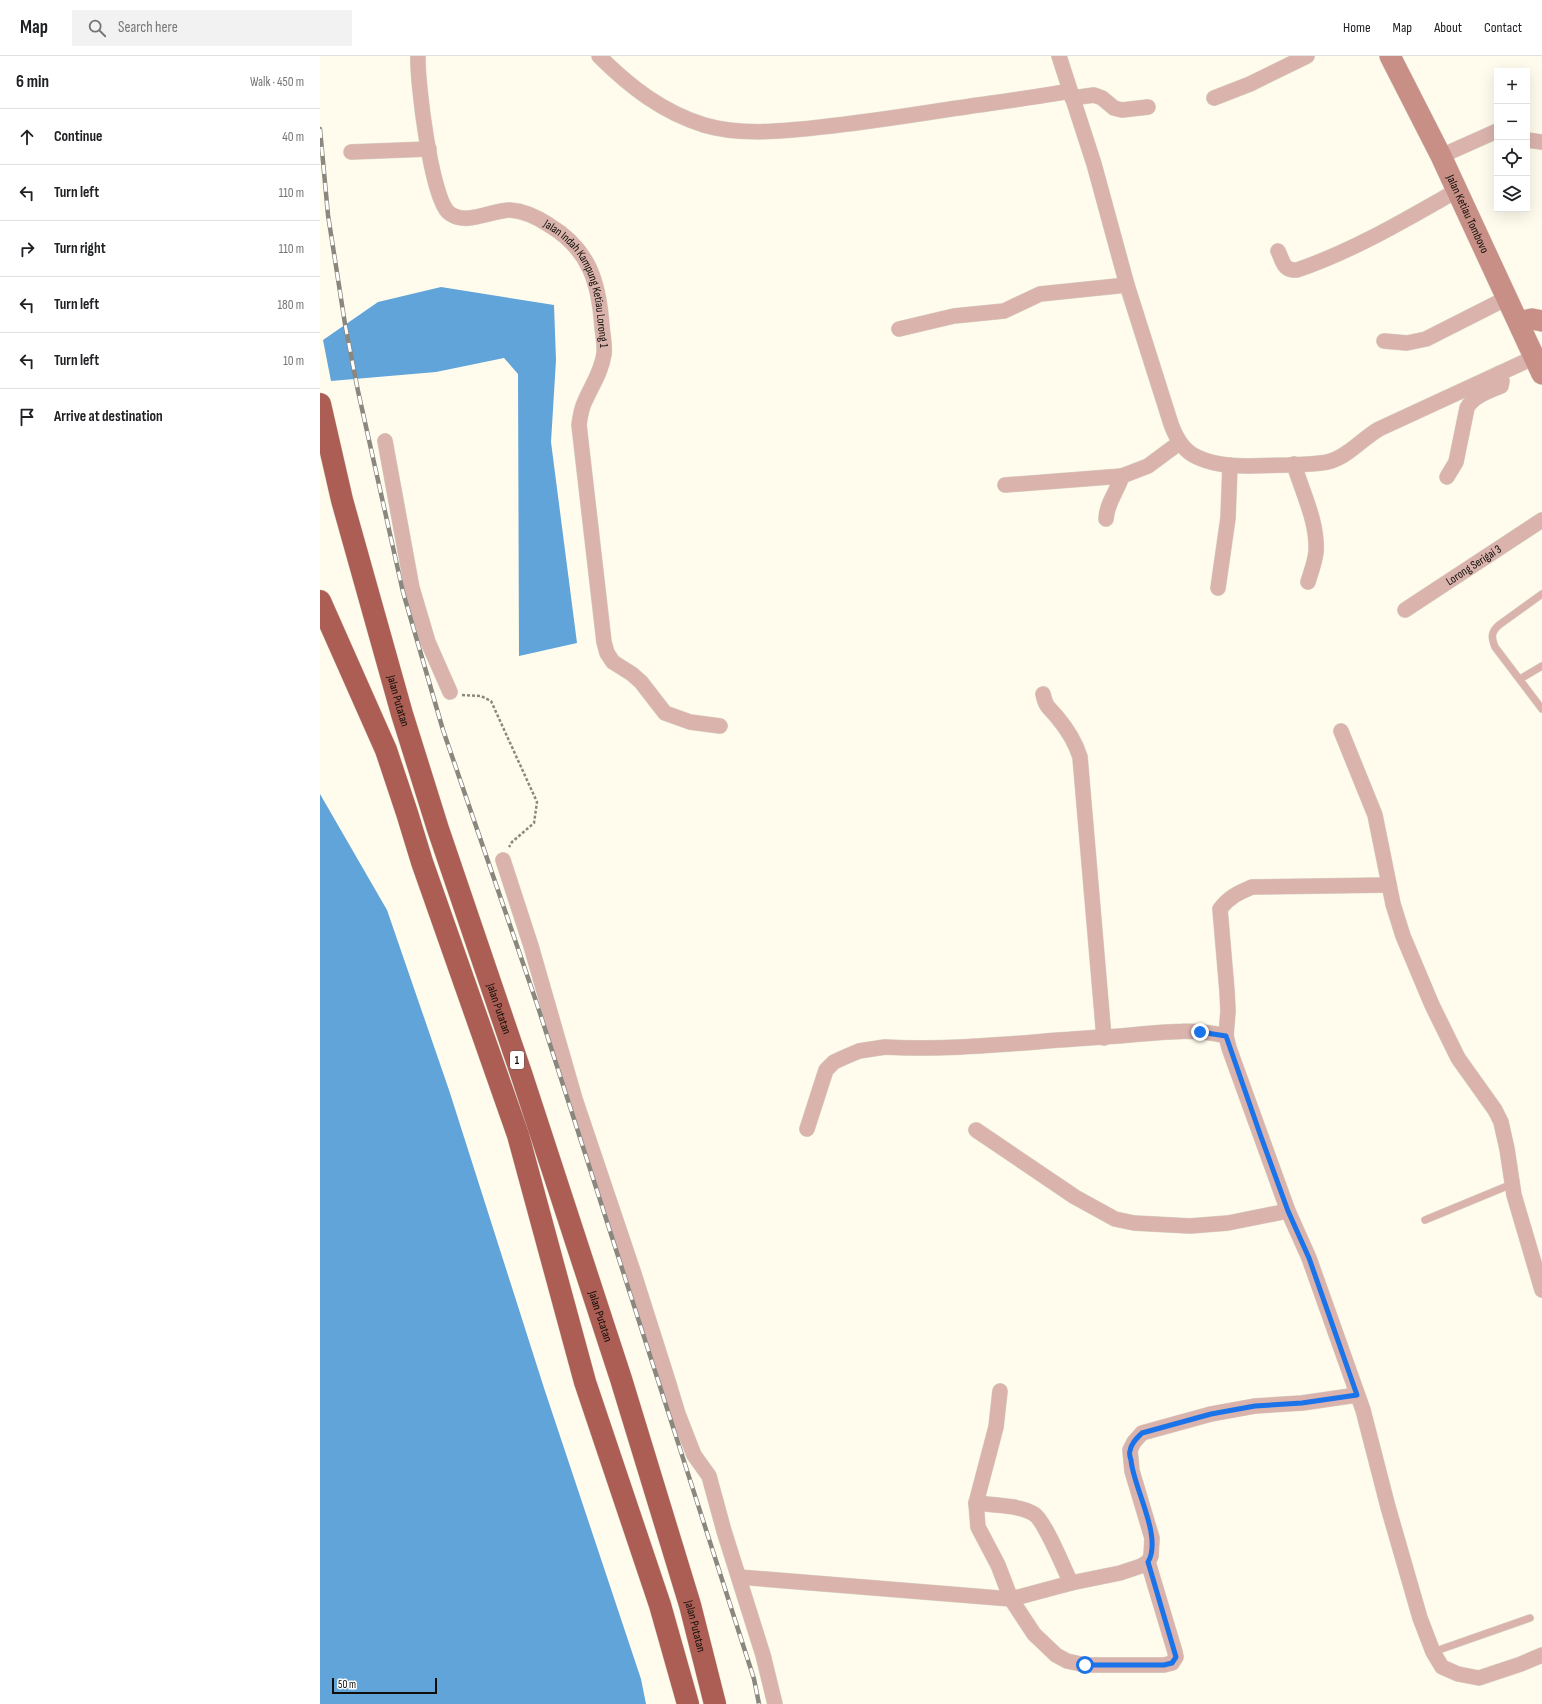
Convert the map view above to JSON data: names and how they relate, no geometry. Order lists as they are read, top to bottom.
{
  "streets": {
    "highway": ["Jalan Putatan", "1"],
    "street": ["Jalan Ketiau Tombovo", "Jalan Indah Kampung Ketiau Lorong 1", "Lorong Serigai 3"]
  },
  "scale_bar": "50 m",
  "page": {
    "header": "Map",
    "search": "Search here",
    "nav": [
      "Home",
      "Map",
      "About",
      "Contact"
    ],
    "heading": ["6 min", "Walk · 450 m"],
    "map_buttons": ["+", "−"],
    "list": [
      ["Continue", "40 m"],
      ["Turn left", "110 m"],
      ["Turn right", "110 m"],
      ["Turn left", "180 m"],
      ["Turn left", "10 m"],
      "Arrive at destination"
    ],
    "scale": "50 m"
  }
}
